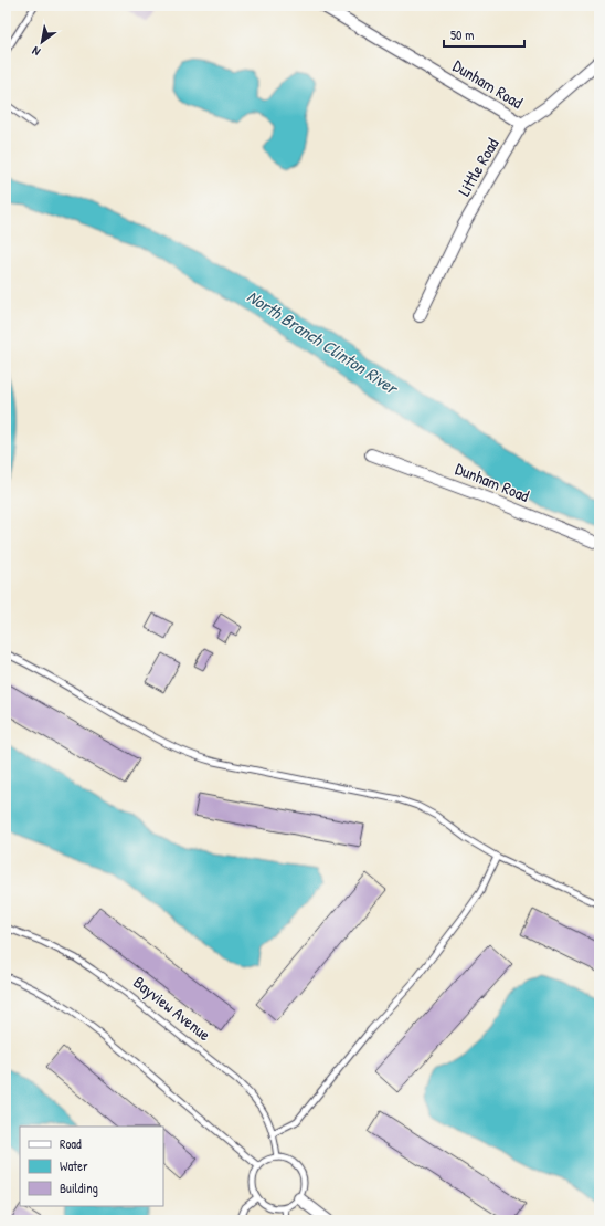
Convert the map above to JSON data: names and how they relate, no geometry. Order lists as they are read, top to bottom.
{
  "streets": {
    "street": ["Dunham Road", "Little Road"],
    "lane": ["Bayview Avenue"]
  },
  "crossings": [
    ["Dunham Road", "Little Road"]
  ],
  "water": ["North Branch Clinton River"],
  "legend": ["Road", "Water", "Building"],
  "scale_bar": "50 m",
  "north": "bottom left"
}
